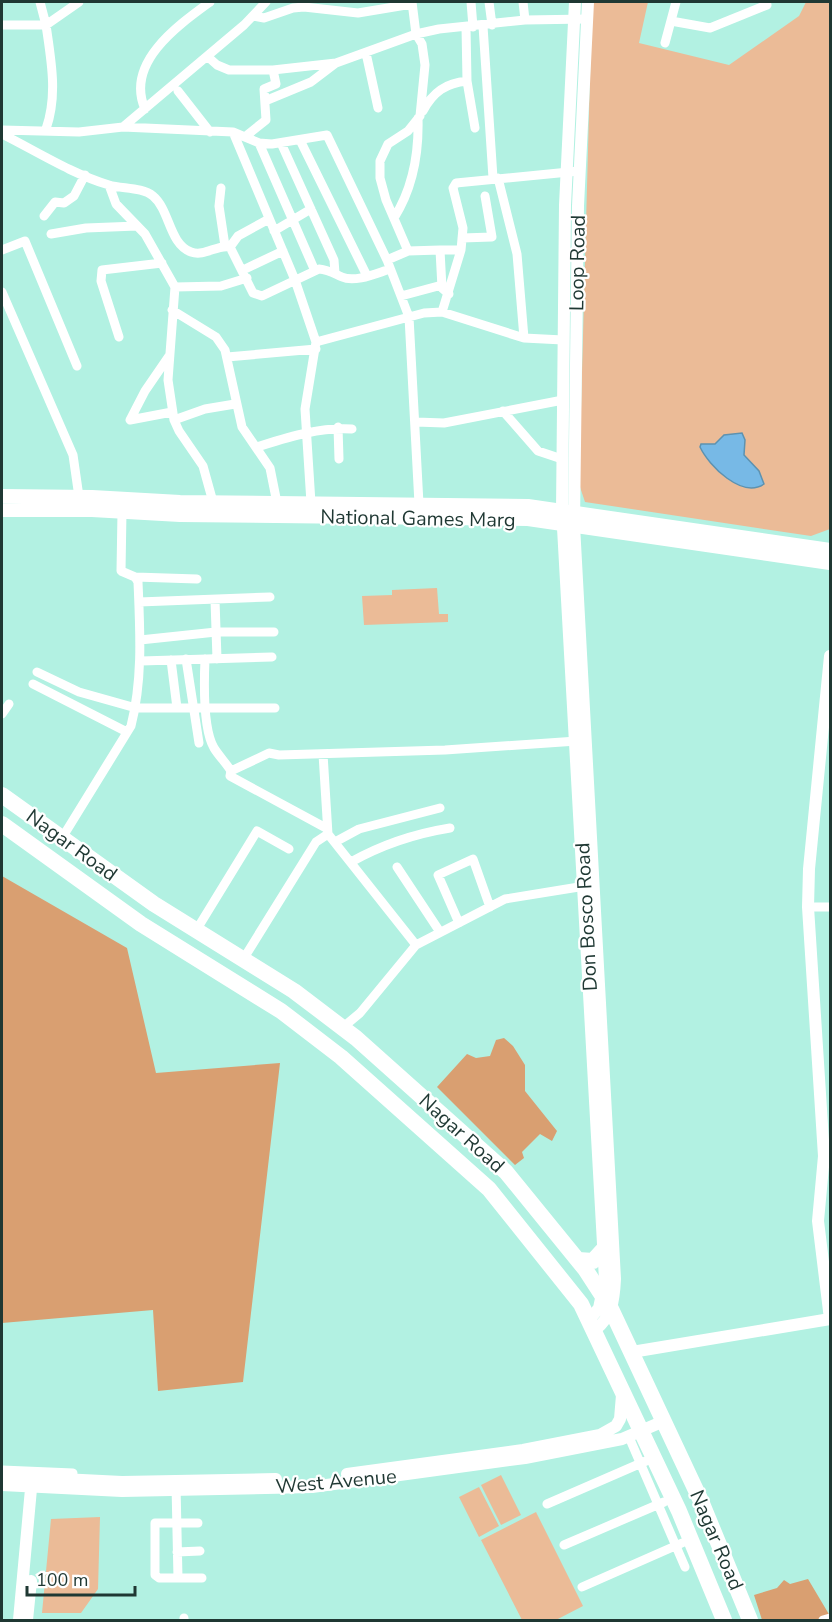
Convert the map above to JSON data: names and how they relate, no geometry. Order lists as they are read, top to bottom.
{
  "streets": {
    "highway": ["Nagar Road"],
    "main road": [
      "Loop Road",
      "National Games Marg",
      "Don Bosco Road",
      "West Avenue"
    ]
  },
  "crossings": [
    ["Loop Road", "National Games Marg"],
    ["Loop Road", "Don Bosco Road"],
    ["National Games Marg", "Don Bosco Road"],
    ["Nagar Road", "Don Bosco Road"],
    ["Nagar Road", "West Avenue"]
  ],
  "scale_bar": "100 m"
}
